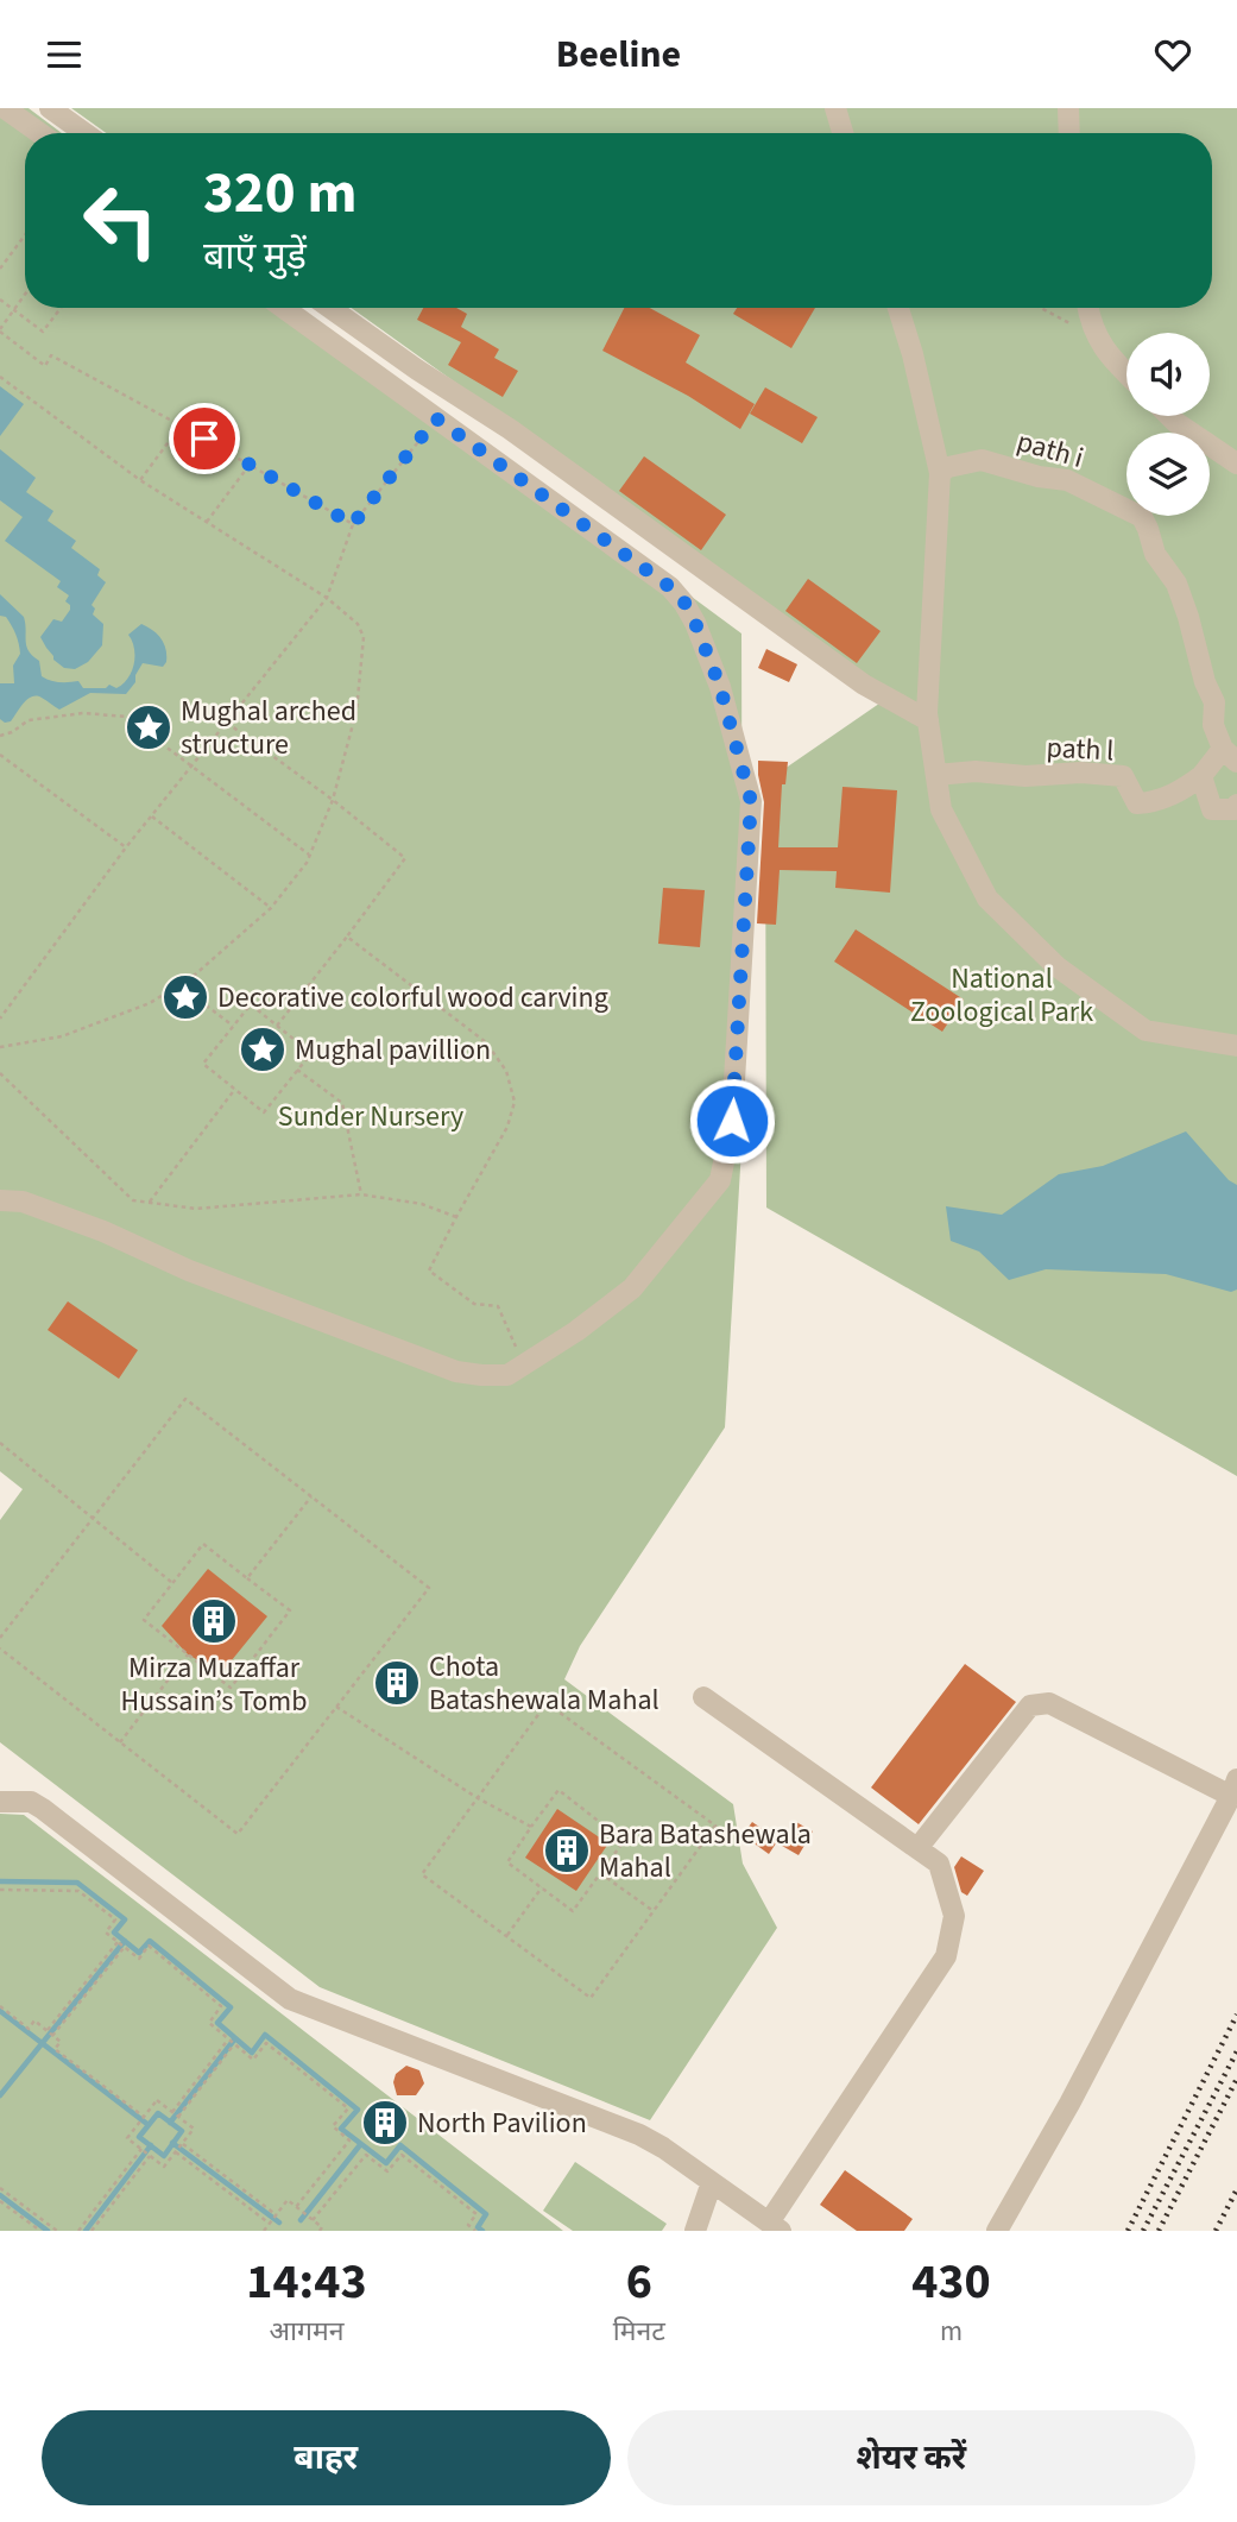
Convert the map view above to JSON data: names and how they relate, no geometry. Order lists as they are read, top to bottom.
{
  "streets": {
    "street": ["path i", "path l"]
  },
  "crossings": [
    ["path i", "path l"]
  ],
  "parks": ["National Zoological Park", "Sunder Nursery"],
  "places": {
    "place": ["Mughal arched structure", "Decorative colorful wood carving", "Mughal pavillion"],
    "building": [
      "Mirza Muzaffar Hussain’s Tomb",
      "Chota Batashewala Mahal",
      "Bara Batashewala Mahal",
      "North Pavilion"
    ]
  },
  "page": {
    "header": "Beeline",
    "turn": ["320 m", "बाएँ मुड़ें"],
    "eta": [
      "14:43",
      "आगमन",
      "6",
      "मिनट",
      "430",
      "m"
    ],
    "buttons": ["बाहर", "शेयर करें"]
  }
}
